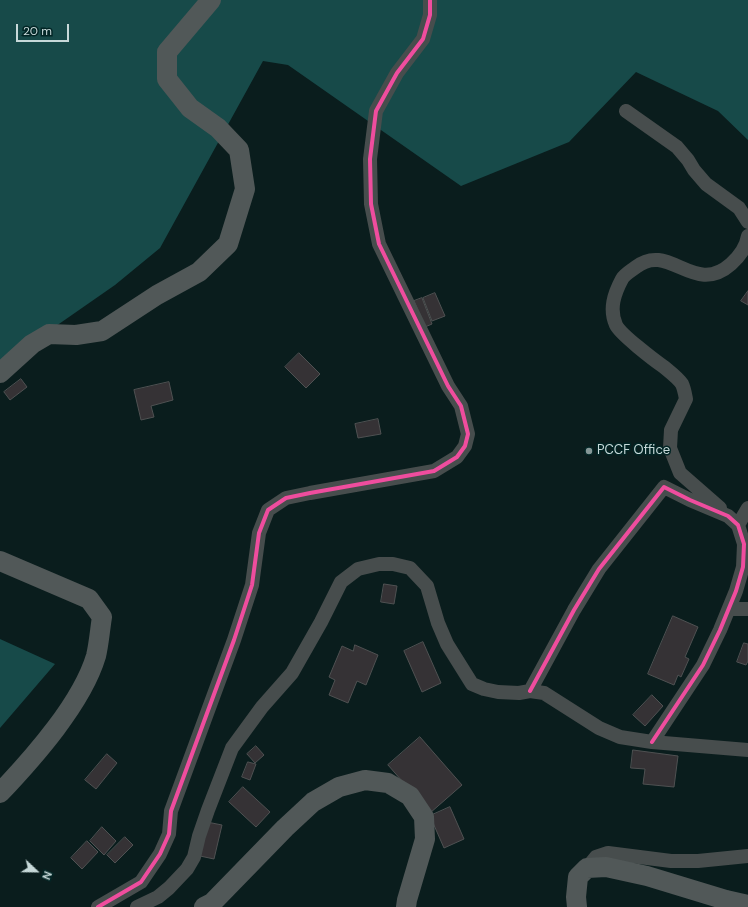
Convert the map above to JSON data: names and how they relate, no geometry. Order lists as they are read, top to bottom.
{
  "places": ["PCCF Office"],
  "scale_bar": "20 m",
  "north": "right"
}
